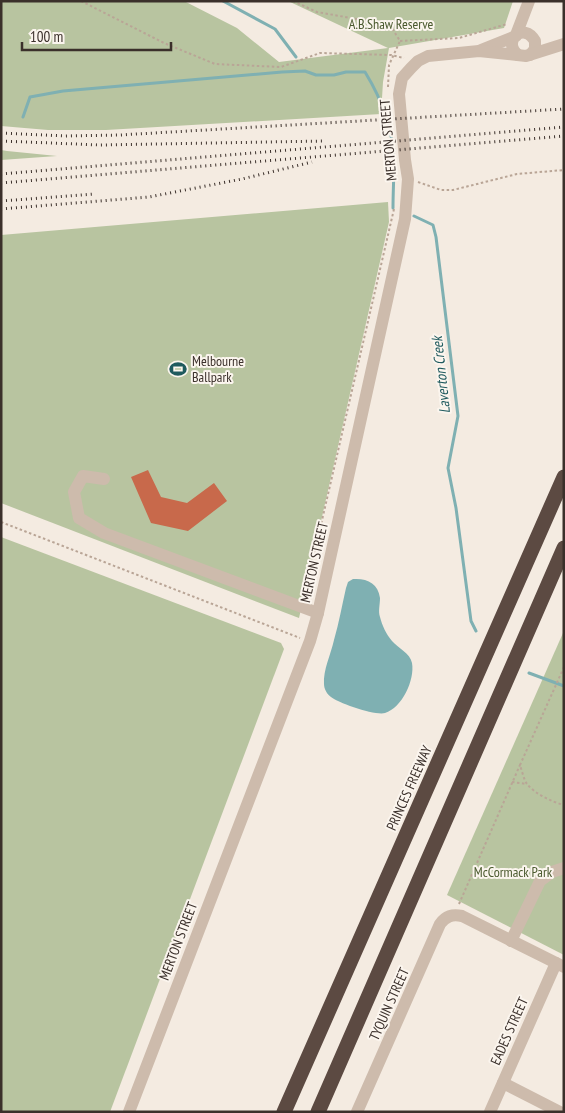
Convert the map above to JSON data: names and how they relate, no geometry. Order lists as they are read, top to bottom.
{
  "streets": {
    "highway": ["PRINCES FREEWAY"],
    "street": ["MERTON STREET", "TYQUIN STREET", "EADES STREET"]
  },
  "water": ["Laverton Creek"],
  "parks": ["A.B.Shaw Reserve", "McCormack Park"],
  "places": {
    "sports": ["Melbourne Ballpark"]
  },
  "scale_bar": "100 m"
}
